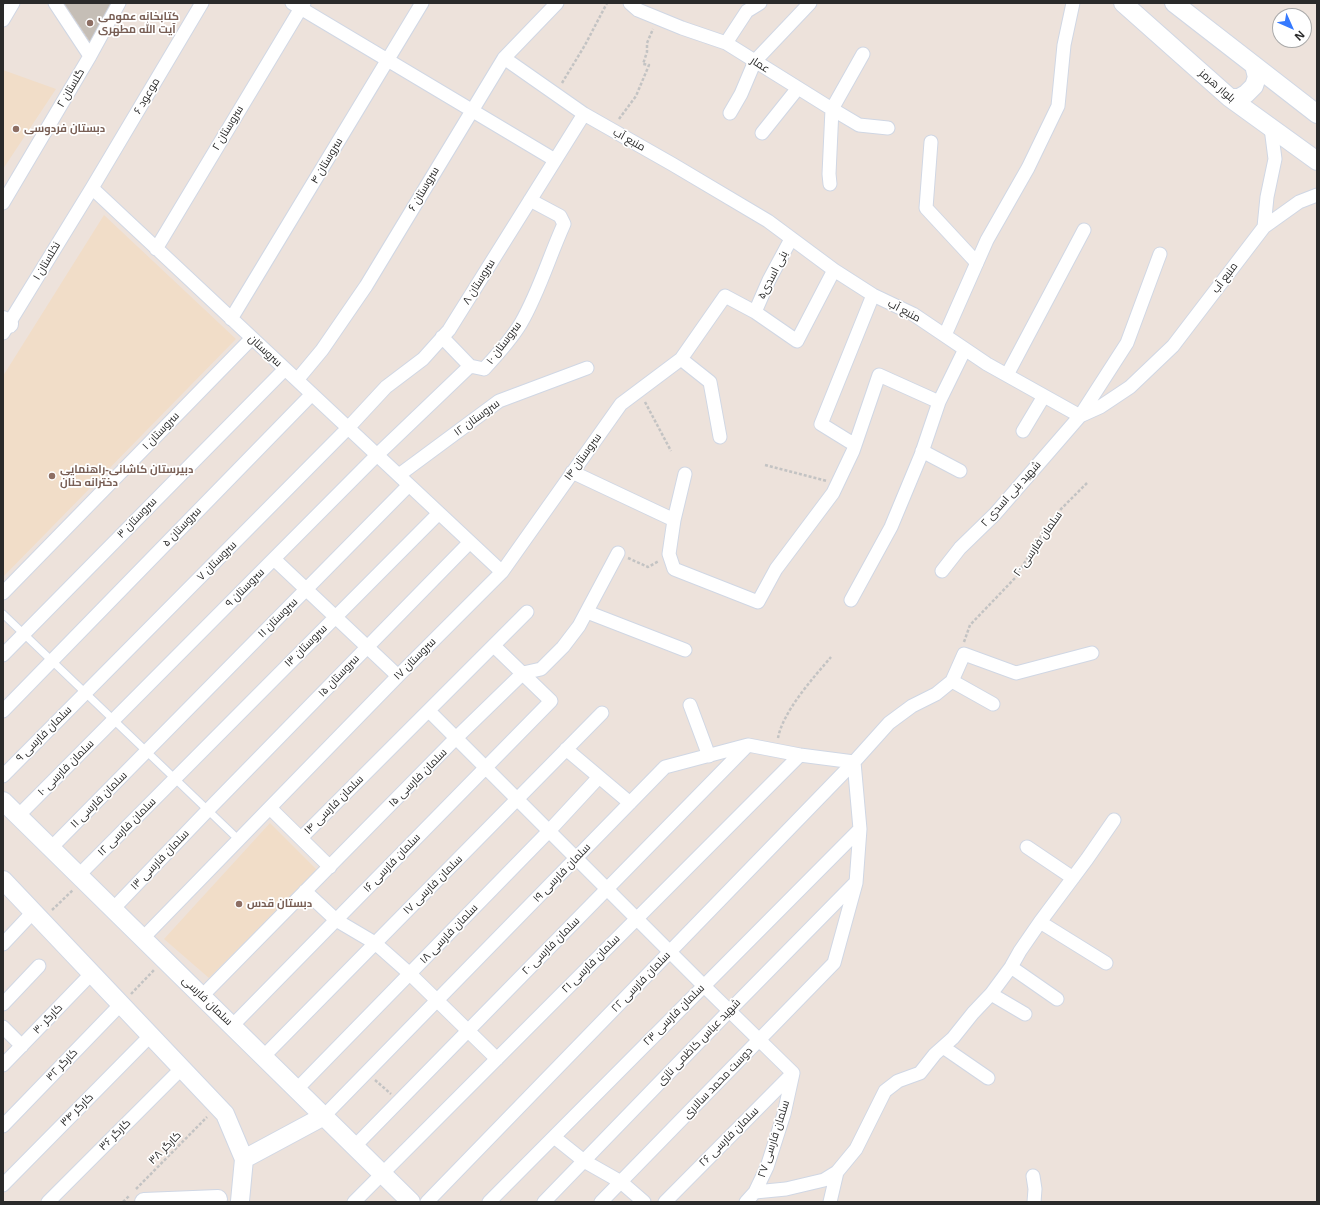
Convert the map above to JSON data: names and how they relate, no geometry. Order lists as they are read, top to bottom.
{
  "streets": {
    "street": [
      "عمار",
      "بلوار هرمز",
      "گلستان ۲",
      "موعود ۶",
      "سروستان ۲",
      "منبع آب",
      "سروستان ۴",
      "سروستان ۶",
      "نخلستان ۱",
      "بنی اسدی۵",
      "سروستان ۸",
      "سروستان ۱۰",
      "سروستان",
      "سروستان ۱۲",
      "سروستان ۱",
      "سروستان ۱۴",
      "شهید بنی اسدی ۲",
      "سروستان ۳",
      "سروستان ۵",
      "سلمان فارسی ۲۰",
      "سروستان ۷",
      "سروستان ۹",
      "سروستان ۱۱",
      "سروستان ۱۳",
      "سروستان ۱۷",
      "سروستان ۱۵",
      "سلمان فارسی ۹",
      "سلمان فارسی ۱۰",
      "سلمان فارسی ۱۵",
      "سلمان فارسی ۱۱",
      "سلمان فارسی ۱۴",
      "سلمان فارسی ۱۲",
      "سلمان فارسی ۱۳",
      "سلمان فارسی ۱۶",
      "سلمان فارسی ۱۹",
      "سلمان فارسی ۱۷",
      "سلمان فارسی ۱۸",
      "سلمان فارسی ۲۱",
      "سلمان فارسی ۲۲",
      "سلمان فارسی",
      "سلمان فارسی ۲۳",
      "کارگر ۳۰",
      "شهید عباس کاظمی نازی",
      "کارگر ۳۲",
      "دوست محمد سالاری",
      "کارگر ۳۴",
      "کارگر ۳۶",
      "سلمان فارسی ۲۶",
      "سلمان فارسی ۲۷"
    ],
    "path": ["کارگر ۳۸"]
  },
  "crossings": [
    ["موعود ۶", "نخلستان ۱"],
    ["موعود ۶", "سروستان"],
    ["سروستان ۲", "سروستان"],
    ["منبع آب", "سروستان ۶"],
    ["منبع آب", "بنی اسدی۵"],
    ["منبع آب", "سروستان ۸"],
    ["منبع آب", "شهید بنی اسدی ۲"],
    ["سروستان ۴", "سروستان"],
    ["سروستان ۶", "سروستان"],
    ["نخلستان ۱", "سروستان"],
    ["بنی اسدی۵", "سروستان ۱۴"],
    ["سروستان ۸", "سروستان ۱۰"],
    ["سروستان ۸", "سروستان"],
    ["سروستان ۸", "سروستان ۷"],
    ["سروستان ۱۰", "سروستان"],
    ["سروستان ۱۰", "سروستان ۹"],
    ["سروستان", "سروستان ۱۲"],
    ["سروستان", "سروستان ۱"],
    ["سروستان", "سروستان ۳"],
    ["سروستان", "سروستان ۵"],
    ["سروستان", "سروستان ۷"],
    ["سروستان", "سروستان ۹"],
    ["سروستان", "سروستان ۱۱"],
    ["سروستان", "سروستان ۱۳"],
    ["سروستان ۱۴", "سروستان ۱۷"],
    ["سلمان فارسی ۲۰", "سلمان فارسی ۱۹"],
    ["سلمان فارسی ۲۰", "سلمان فارسی"],
    ["سروستان ۷", "سلمان فارسی ۹"],
    ["سروستان ۹", "سلمان فارسی ۱۰"],
    ["سروستان ۱۱", "سلمان فارسی ۱۱"],
    ["سروستان ۱۳", "سلمان فارسی ۱۲"],
    ["سروستان ۱۷", "سلمان فارسی ۱۴"],
    ["سروستان ۱۵", "سلمان فارسی ۱۳"],
    ["سلمان فارسی ۱۰", "سلمان فارسی"],
    ["سلمان فارسی ۱۵", "سلمان فارسی ۱۶"],
    ["سلمان فارسی ۱۵", "سلمان فارسی"],
    ["سلمان فارسی ۱۱", "سلمان فارسی"],
    ["سلمان فارسی ۱۲", "سلمان فارسی"],
    ["سلمان فارسی ۱۳", "سلمان فارسی"],
    ["سلمان فارسی ۱۶", "سلمان فارسی"],
    ["سلمان فارسی ۱۹", "سلمان فارسی ۲۱"],
    ["سلمان فارسی ۱۹", "سلمان فارسی ۲۲"],
    ["سلمان فارسی ۱۹", "سلمان فارسی"],
    ["سلمان فارسی ۱۷", "سلمان فارسی"],
    ["سلمان فارسی ۱۸", "سلمان فارسی"],
    ["سلمان فارسی ۲۱", "سلمان فارسی"],
    ["شهید عباس کاظمی نازی", "دوست محمد سالاری"],
    ["سلمان فارسی ۲۶", "سلمان فارسی ۲۷"]
  ],
  "places": [
    "کتابخانه عمومی آیت الله مطهری",
    "دبستان فردوسی",
    "دبیرستان کاشانی-راهنمایی دخترانه حنان",
    "دبستان قدس"
  ],
  "north": "bottom right"
}
